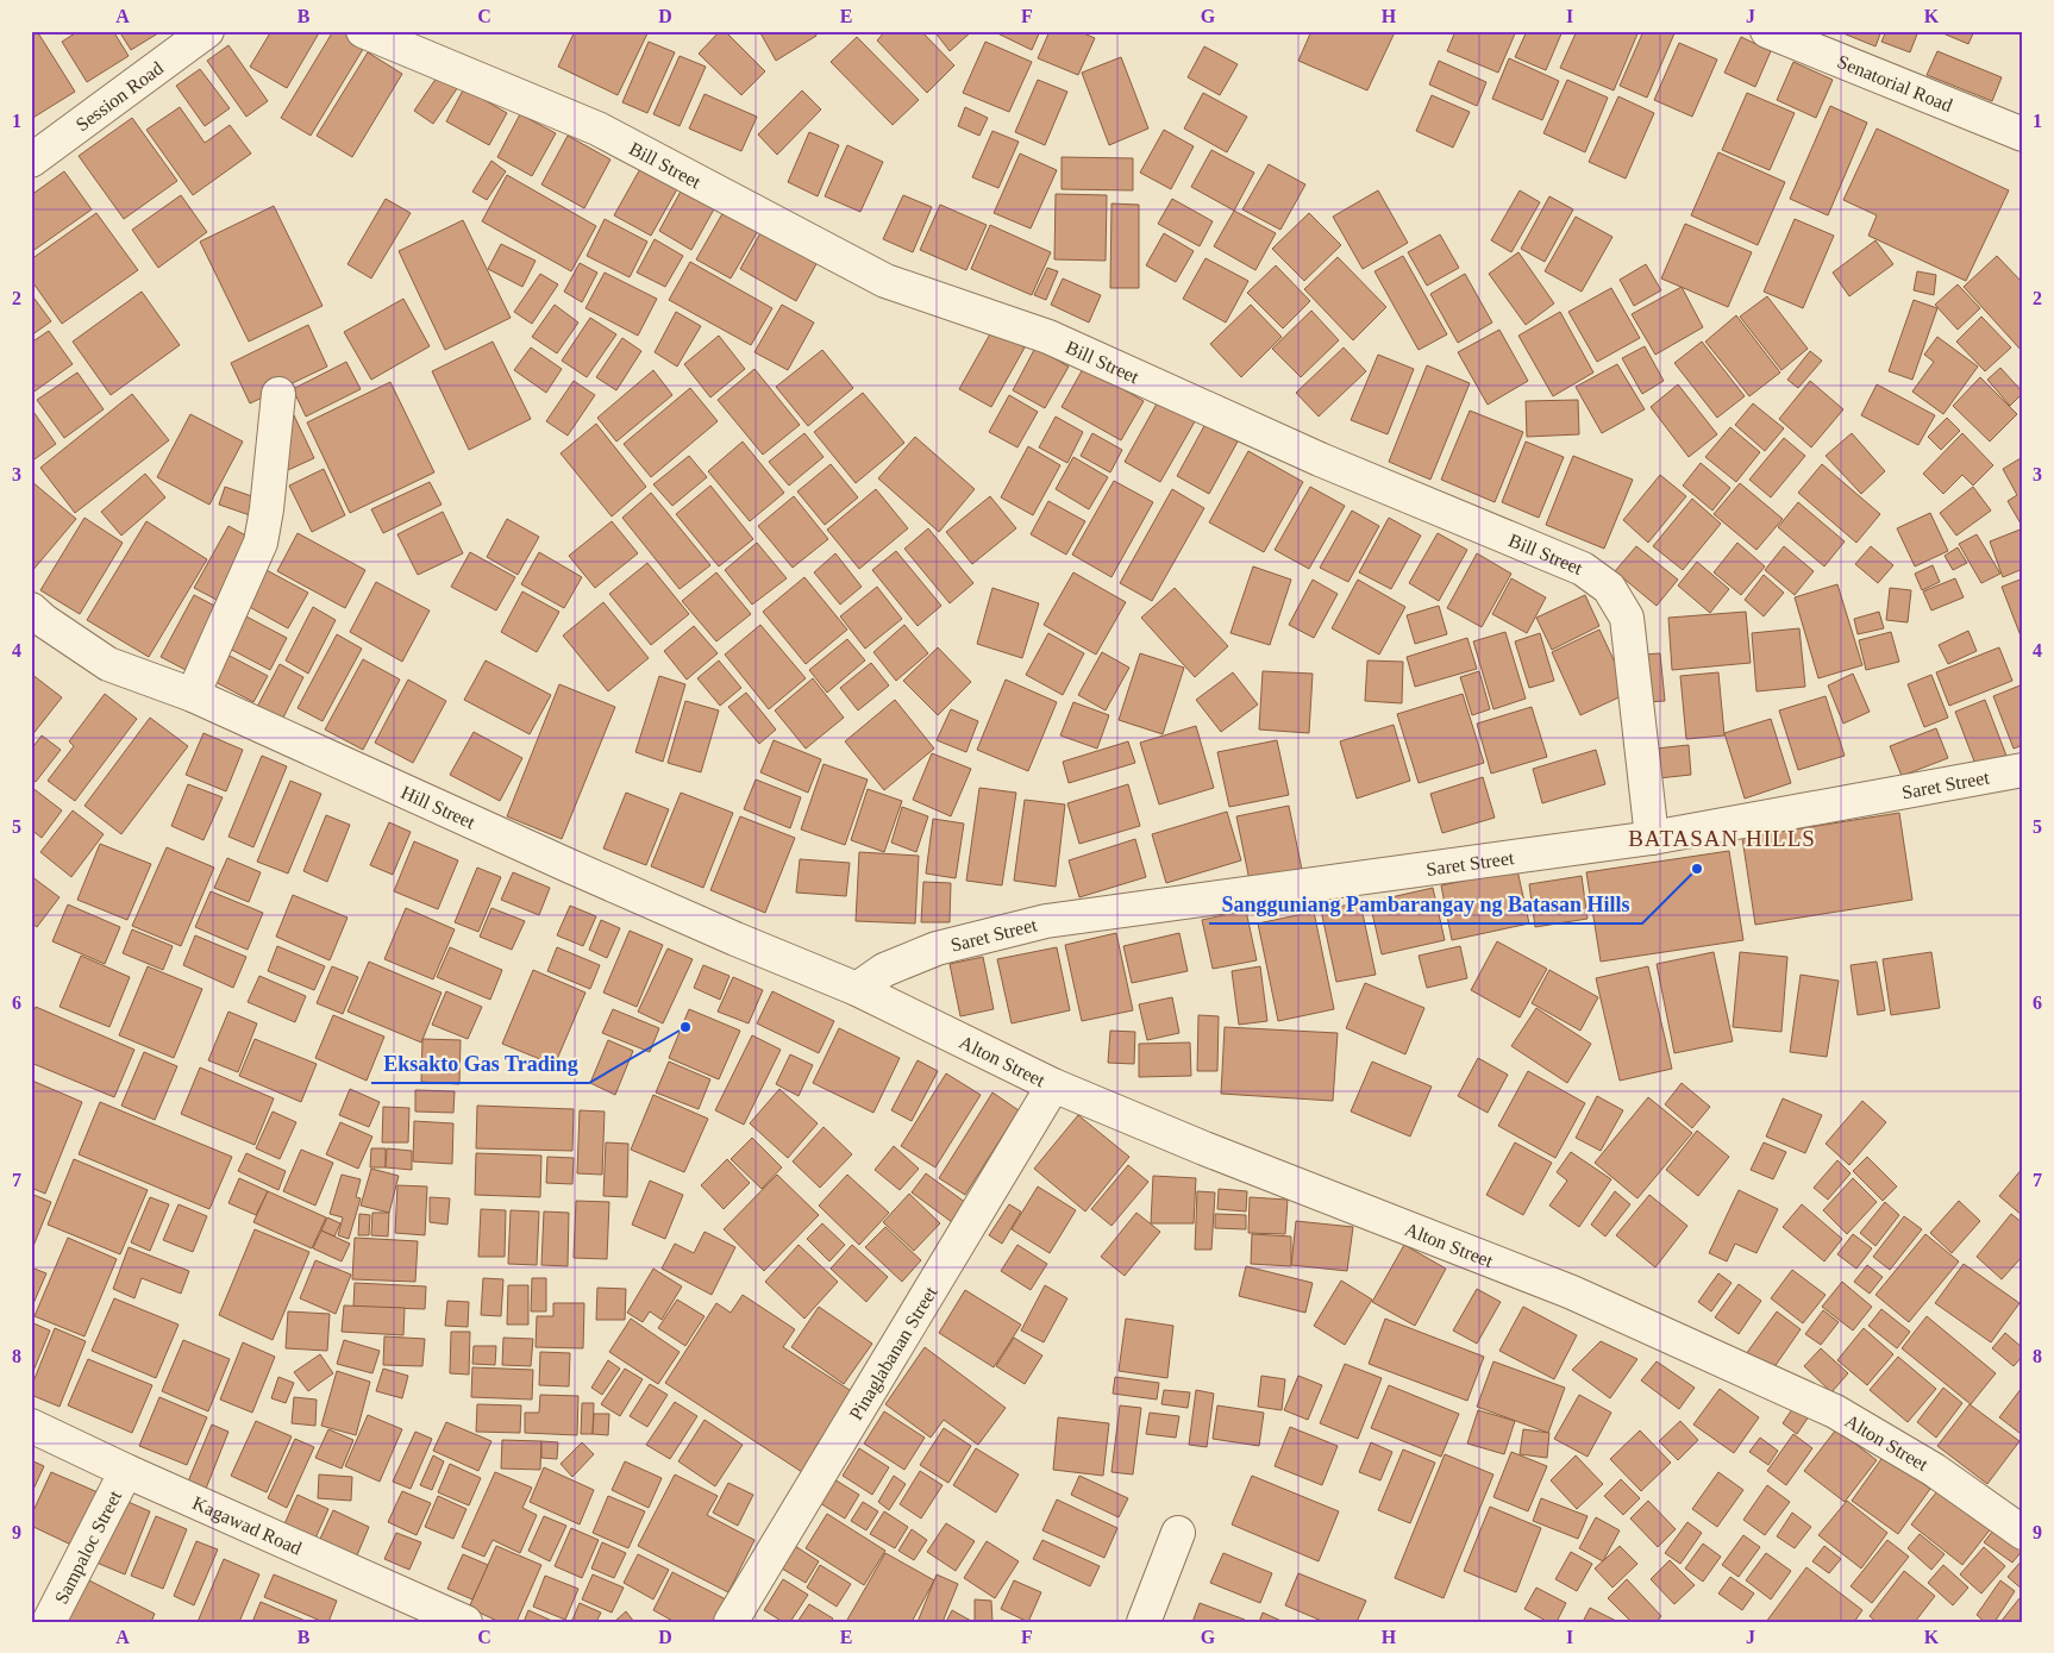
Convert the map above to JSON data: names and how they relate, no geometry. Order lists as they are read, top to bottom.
{
  "streets": {
    "street": [
      "Senatorial Road",
      "Session Road",
      "Bill Street",
      "Saret Street",
      "Hill Street",
      "Alton Street",
      "Pinaglabanan Street",
      "Kagawad Road",
      "Sampaloc Street"
    ]
  },
  "crossings": [
    ["Bill Street", "Saret Street"],
    ["Saret Street", "Hill Street"],
    ["Saret Street", "Alton Street"],
    ["Hill Street", "Alton Street"],
    ["Alton Street", "Pinaglabanan Street"],
    ["Kagawad Road", "Sampaloc Street"]
  ],
  "districts": ["BATASAN HILLS"],
  "places": ["Sangguniang Pambarangay ng Batasan Hills", "Eksakto Gas Trading"],
  "grid": {
    "columns": [
      "A",
      "B",
      "C",
      "D",
      "E",
      "F",
      "G",
      "H",
      "I",
      "J",
      "K"
    ],
    "rows": [
      "1",
      "2",
      "3",
      "4",
      "5",
      "6",
      "7",
      "8",
      "9"
    ]
  }
}
